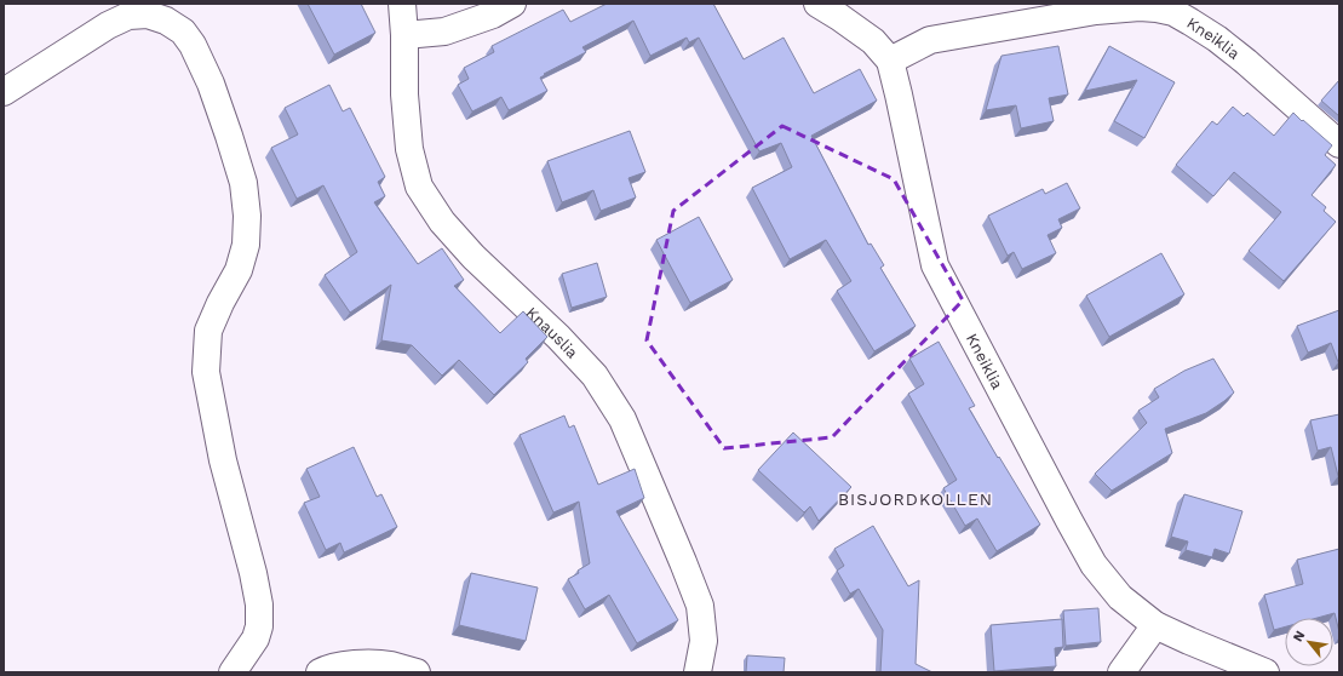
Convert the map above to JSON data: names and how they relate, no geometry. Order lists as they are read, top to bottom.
{
  "streets": {
    "street": ["Kneiklia", "Knauslia"]
  },
  "districts": ["BISJORDKOLLEN"],
  "north": "top left"
}
